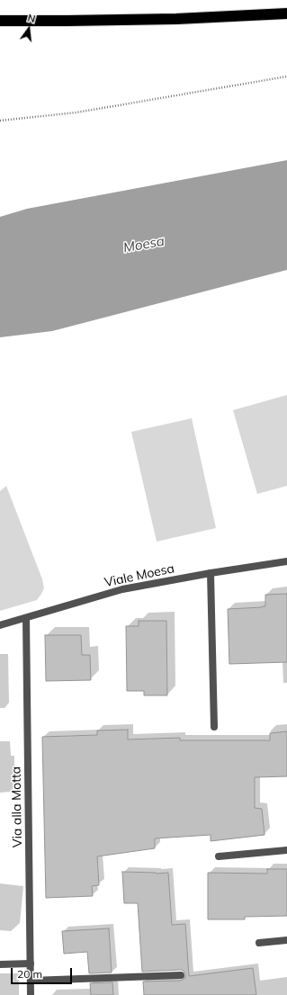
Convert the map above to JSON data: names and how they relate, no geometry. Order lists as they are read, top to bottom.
{
  "streets": {
    "street": ["Viale Moesa", "Via alla Motta"]
  },
  "crossings": [
    ["Viale Moesa", "Via alla Motta"]
  ],
  "water": ["Moesa"],
  "scale_bar": "20 m",
  "north": "top"
}
